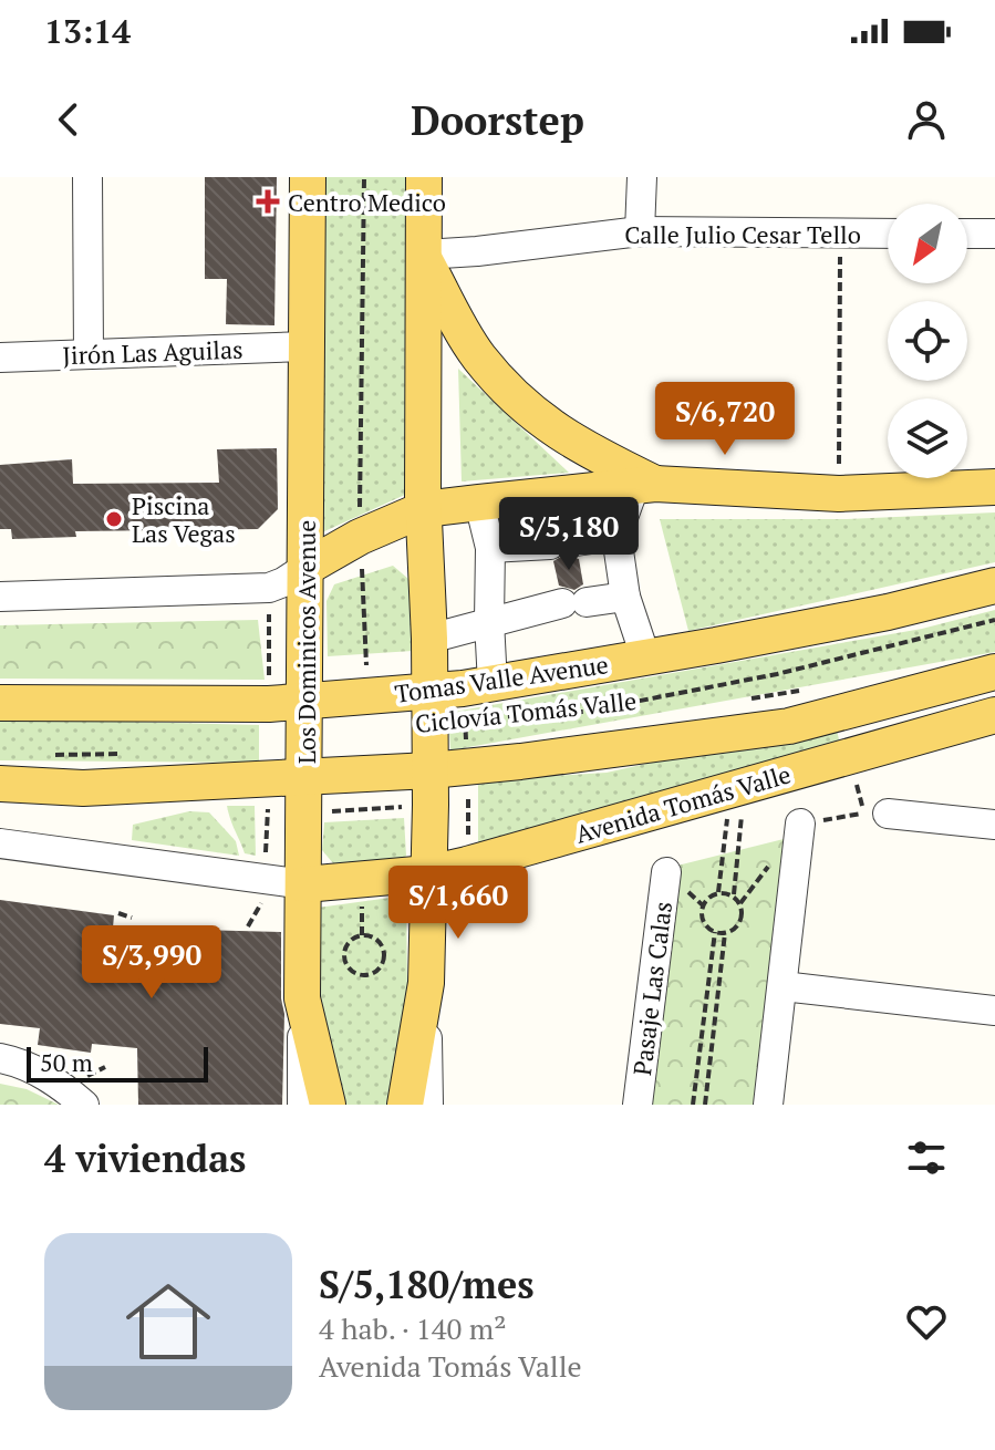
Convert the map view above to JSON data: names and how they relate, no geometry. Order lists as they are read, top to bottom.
{
  "streets": {
    "main road": ["Los Dominicos Avenue", "Tomas Valle Avenue", "Avenida Tomás Valle"],
    "street": ["Calle Julio Cesar Tello", "Jirón Las Aguilas", "Pasaje Las Calas"],
    "path": ["Ciclovía Tomás Valle"]
  },
  "crossings": [
    ["Jirón Las Aguilas", "Los Dominicos Avenue"],
    ["Los Dominicos Avenue", "Tomas Valle Avenue"],
    ["Los Dominicos Avenue", "Avenida Tomás Valle"]
  ],
  "places": {
    "health": ["Centro Medico"],
    "other": ["Piscina Las Vegas"]
  },
  "scale_bar": "50 m",
  "north": "bottom left",
  "page": {
    "status": "13:14",
    "header": "Doorstep",
    "price": [
      "S/6,720",
      "S/5,180",
      "S/1,660",
      "S/3,990"
    ],
    "scale": "50 m",
    "heading": "4 viviendas",
    "list": [
      {
        "name": "S/5,180/mes",
        "note": "4 hab. · 140 m² · Avenida Tomás Valle"
      }
    ]
  }
}
